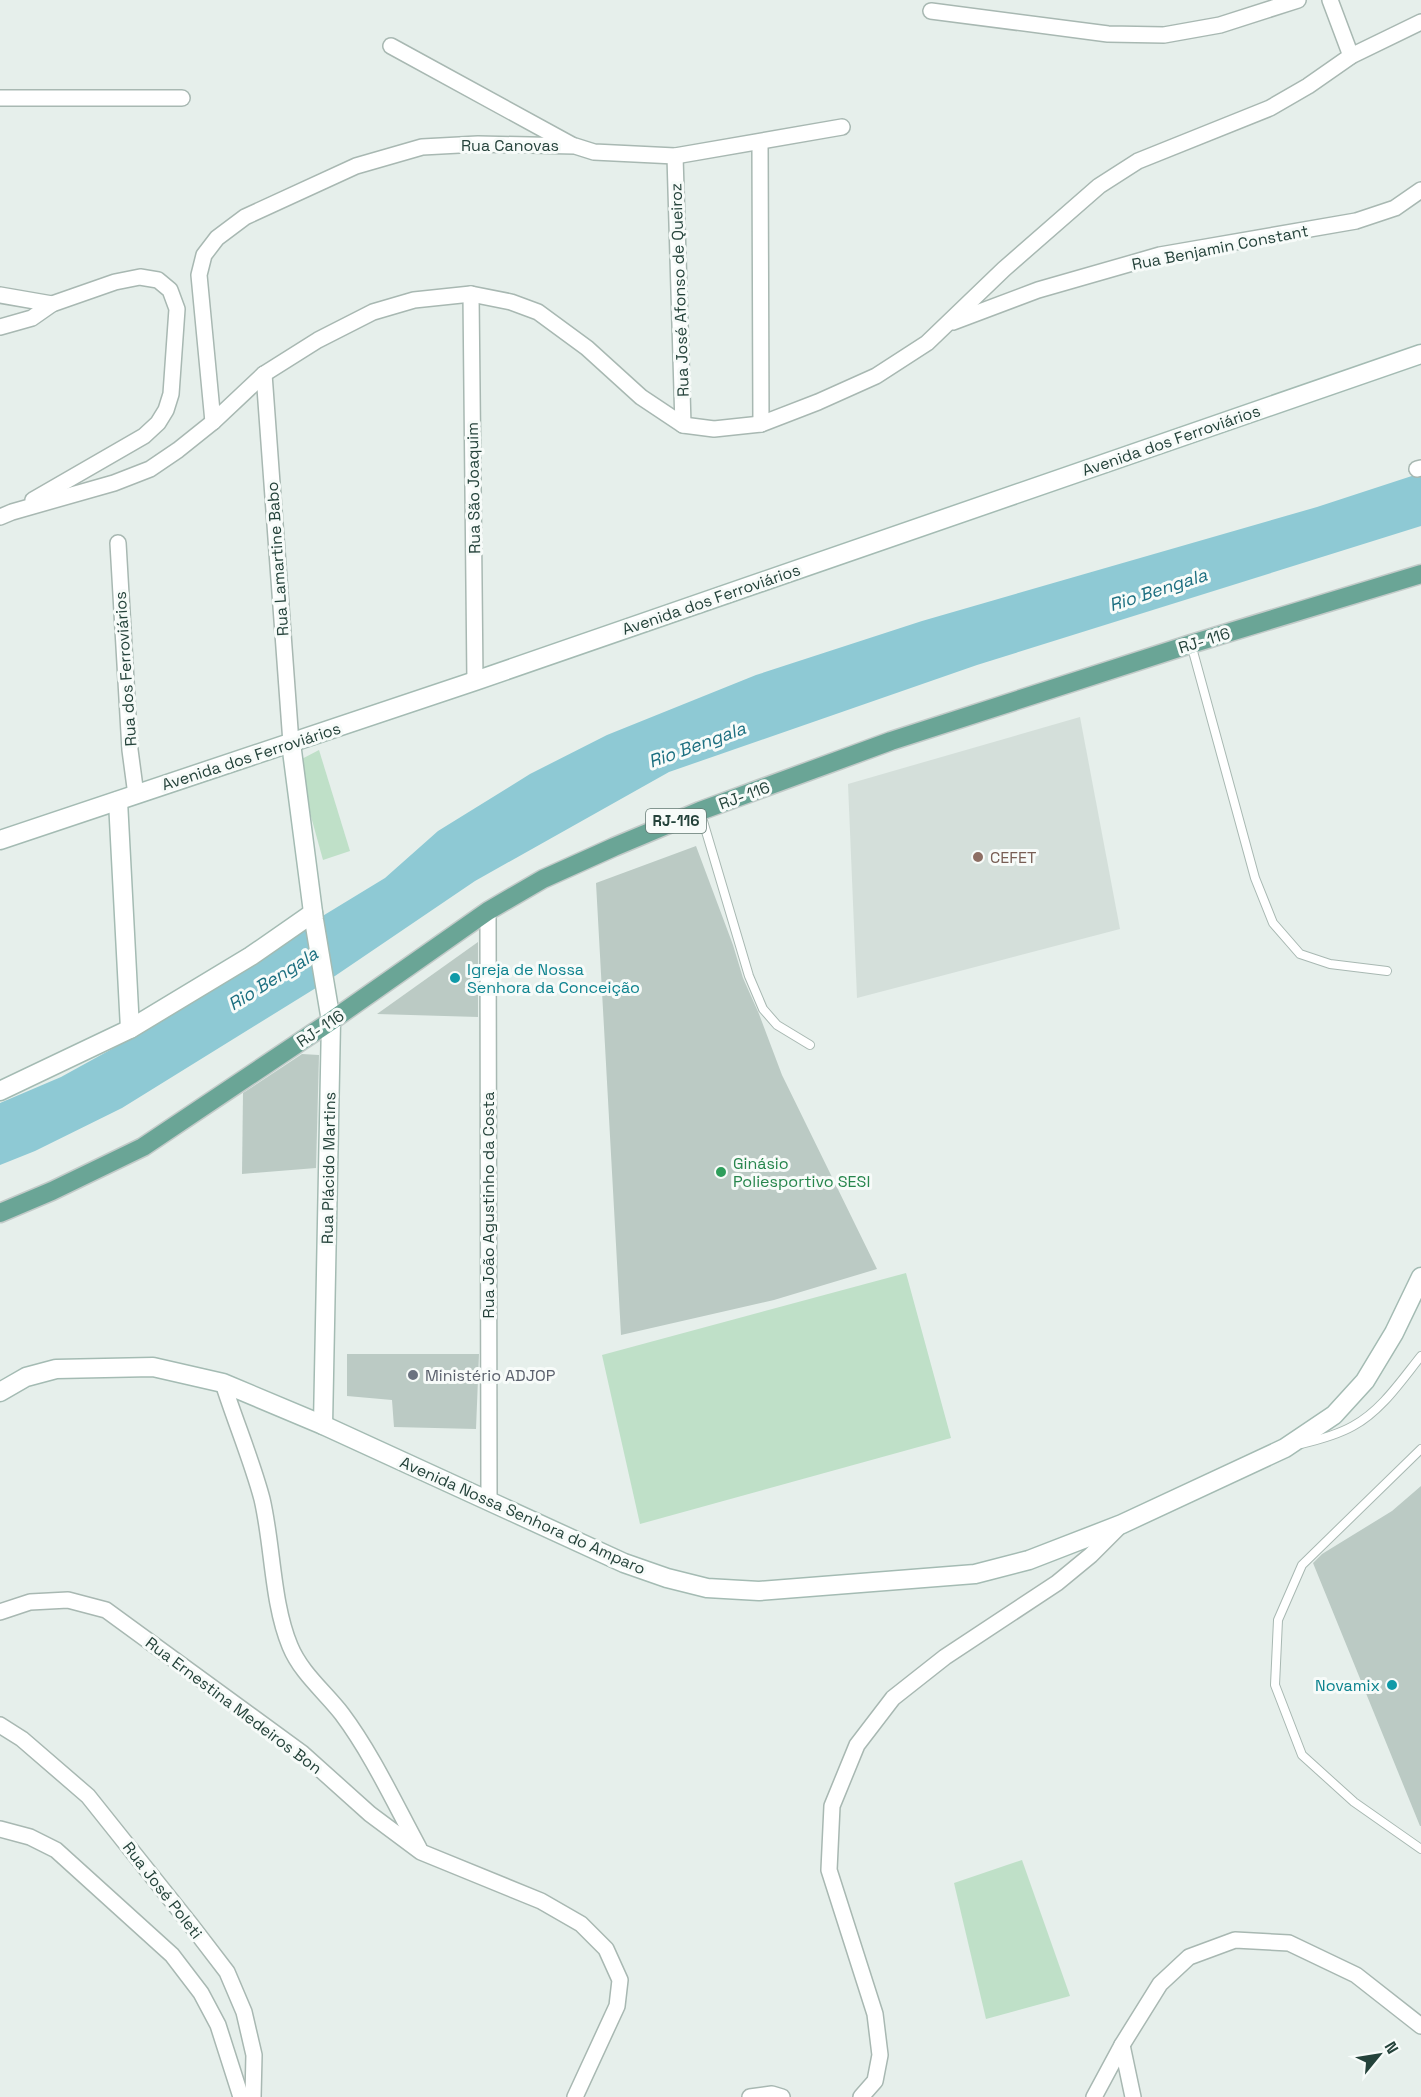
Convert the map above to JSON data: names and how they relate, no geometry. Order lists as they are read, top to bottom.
{
  "streets": {
    "main road": [
      "Avenida dos Ferroviários",
      "RJ- 116",
      "RJ-116",
      "Rua Plácido Martins",
      "Avenida Nossa Senhora do Amparo"
    ],
    "street": [
      "Rua Canovas",
      "Rua Benjamin Constant",
      "Rua José Afonso de Queiroz",
      "Rua São Joaquim",
      "Rua Lamartine Babo",
      "Rua dos Ferroviários",
      "Rua João Agustinho da Costa",
      "Rua Ernestina Medeiros Bon",
      "Rua José Poleti"
    ]
  },
  "crossings": [
    ["Rua Canovas", "Rua Benjamin Constant"],
    ["Rua Canovas", "Rua José Afonso de Queiroz"],
    ["Rua Benjamin Constant", "Rua José Afonso de Queiroz"],
    ["Rua Benjamin Constant", "Rua São Joaquim"],
    ["Rua Benjamin Constant", "Rua Lamartine Babo"],
    ["Avenida dos Ferroviários", "Rua São Joaquim"],
    ["Avenida dos Ferroviários", "Rua Lamartine Babo"],
    ["Avenida dos Ferroviários", "Rua dos Ferroviários"],
    ["Avenida dos Ferroviários", "Rua Plácido Martins"],
    ["Rua Lamartine Babo", "Rua Plácido Martins"],
    ["RJ- 116", "Rua Plácido Martins"],
    ["RJ- 116", "Rua João Agustinho da Costa"],
    ["Rua Plácido Martins", "Avenida Nossa Senhora do Amparo"],
    ["Rua João Agustinho da Costa", "Avenida Nossa Senhora do Amparo"]
  ],
  "water": ["Rio Bengala"],
  "places": [
    "CEFET",
    "Igreja de Nossa Senhora da Conceição",
    "Ginásio Poliesportivo SESI",
    "Ministério ADJOP",
    "Novamix"
  ],
  "north": "top right"
}
